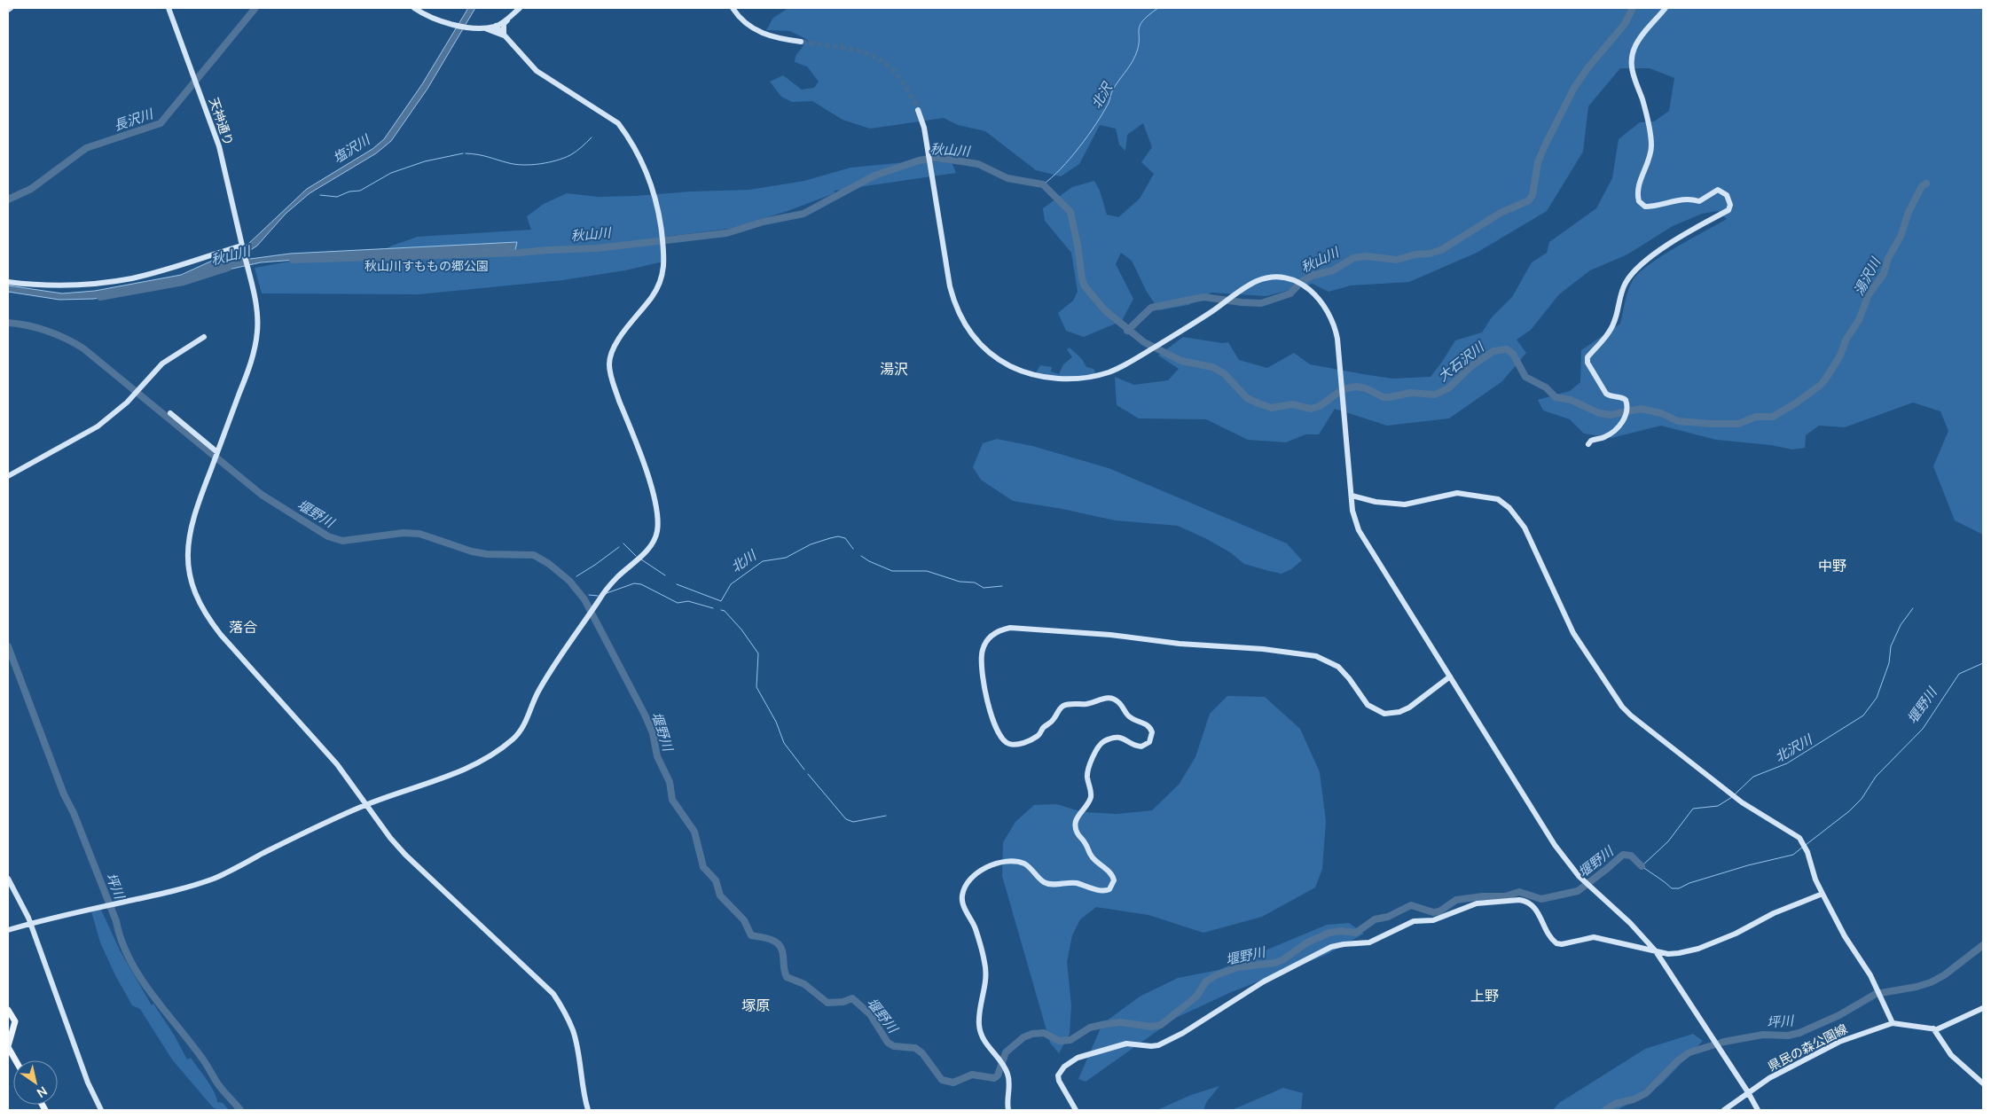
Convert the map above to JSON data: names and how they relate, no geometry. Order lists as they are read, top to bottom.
{
  "streets": {
    "street": ["天神通り", "県民の森公園線"]
  },
  "districts": [
    "湯沢",
    "中野",
    "落合",
    "上野",
    "塚原"
  ],
  "water": [
    "北沢",
    "長沢川",
    "塩沢川",
    "秋山川",
    "湯沢川",
    "大石沢川",
    "堰野川",
    "北川",
    "北沢川",
    "坪川"
  ],
  "parks": ["秋山川すももの郷公園"],
  "north": "bottom right"
}
